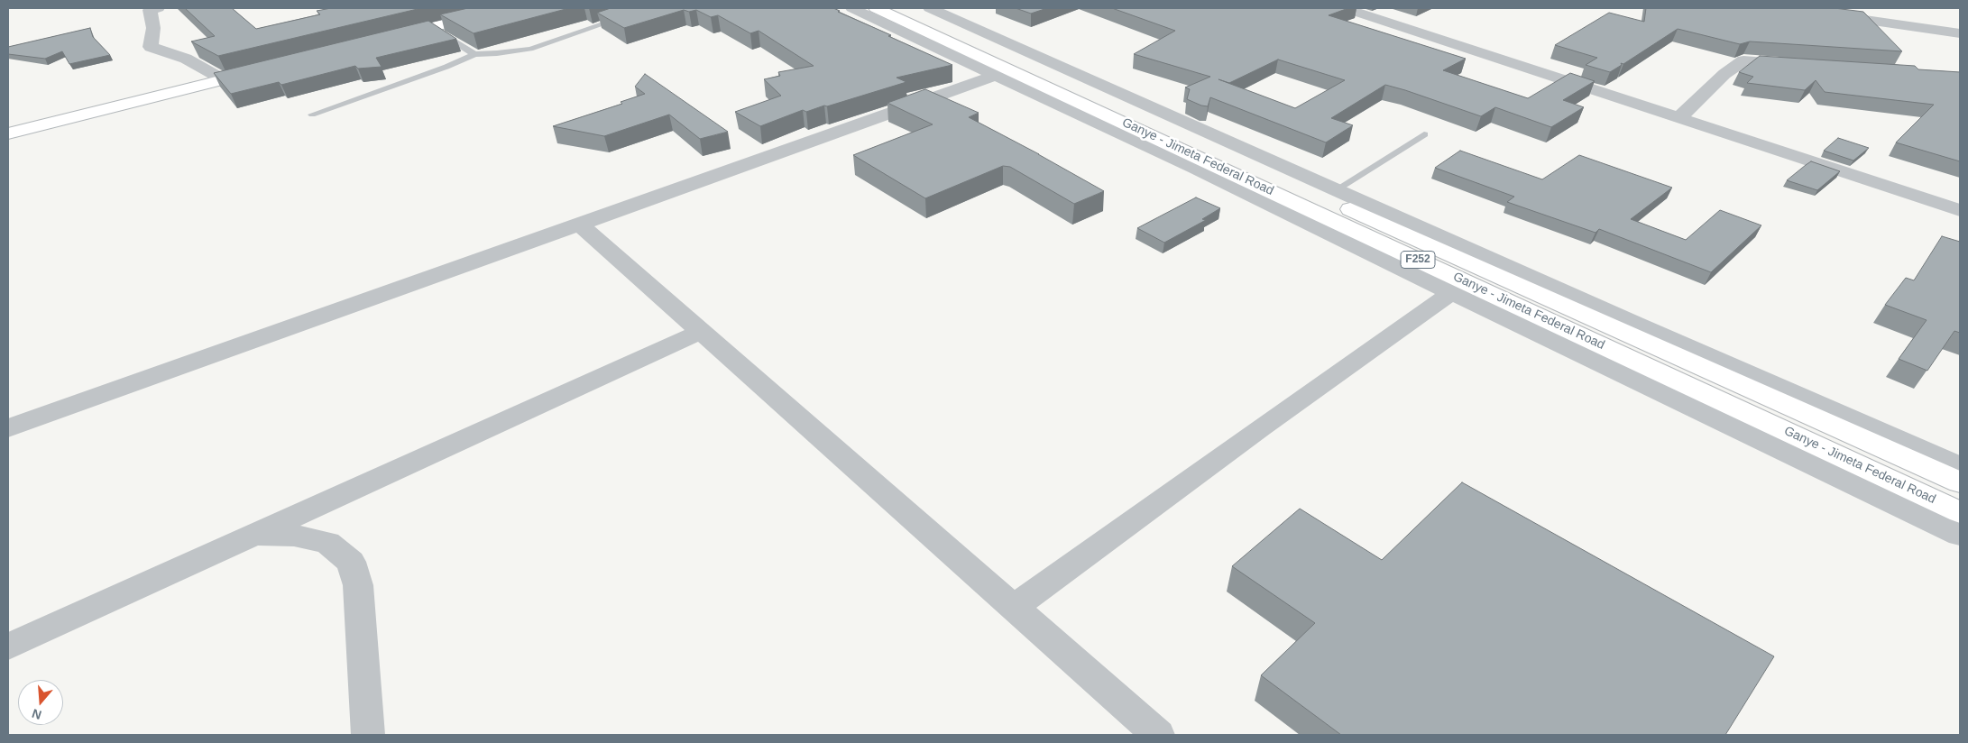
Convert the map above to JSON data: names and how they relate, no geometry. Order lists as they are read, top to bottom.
{
  "streets": {
    "main road": ["Ganye - Jimeta Federal Road", "F252"]
  },
  "north": "bottom"
}
